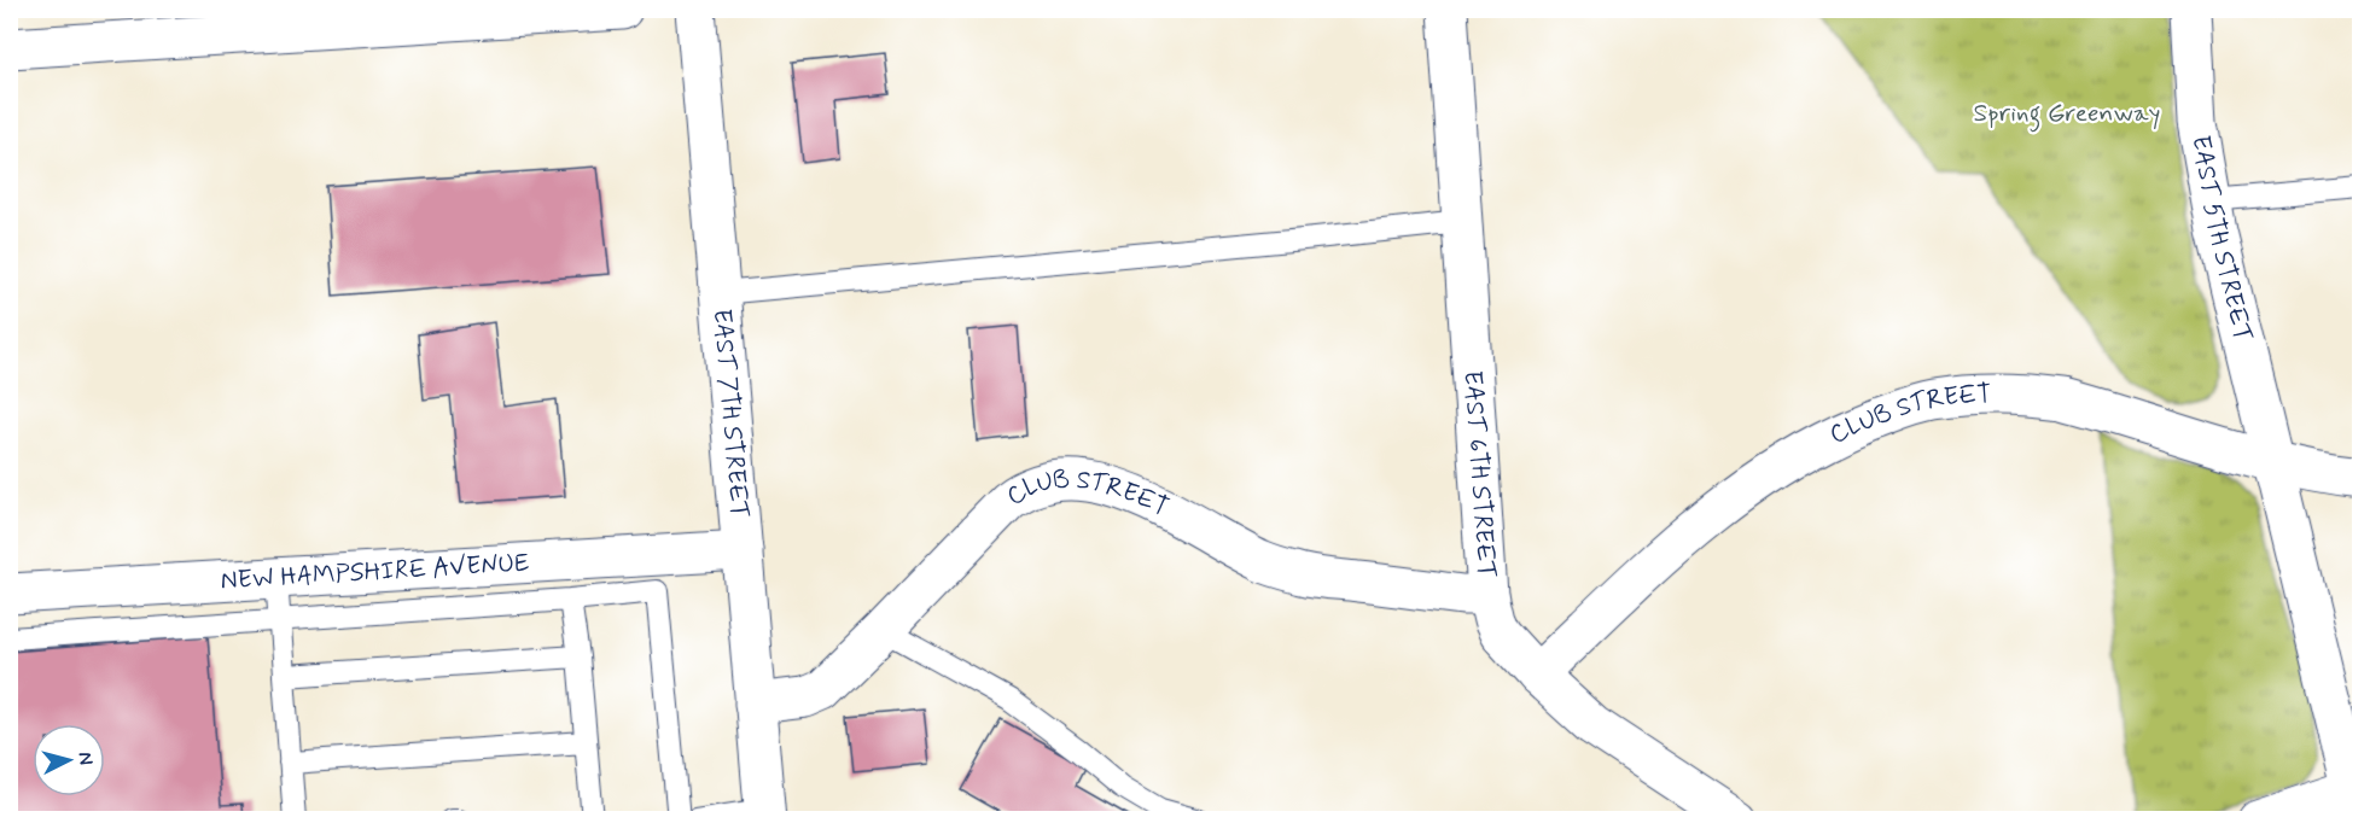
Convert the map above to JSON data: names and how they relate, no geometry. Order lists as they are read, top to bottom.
{
  "streets": {
    "street": [
      "EAST 5TH STREET",
      "EAST 7TH STREET",
      "CLUB STREET",
      "EAST 6TH STREET",
      "NEW HAMPSHIRE AVENUE"
    ]
  },
  "crossings": [
    ["EAST 5TH STREET", "CLUB STREET"],
    ["EAST 7TH STREET", "CLUB STREET"],
    ["EAST 7TH STREET", "NEW HAMPSHIRE AVENUE"],
    ["CLUB STREET", "EAST 6TH STREET"]
  ],
  "parks": ["Spring Greenway"],
  "north": "right"
}
